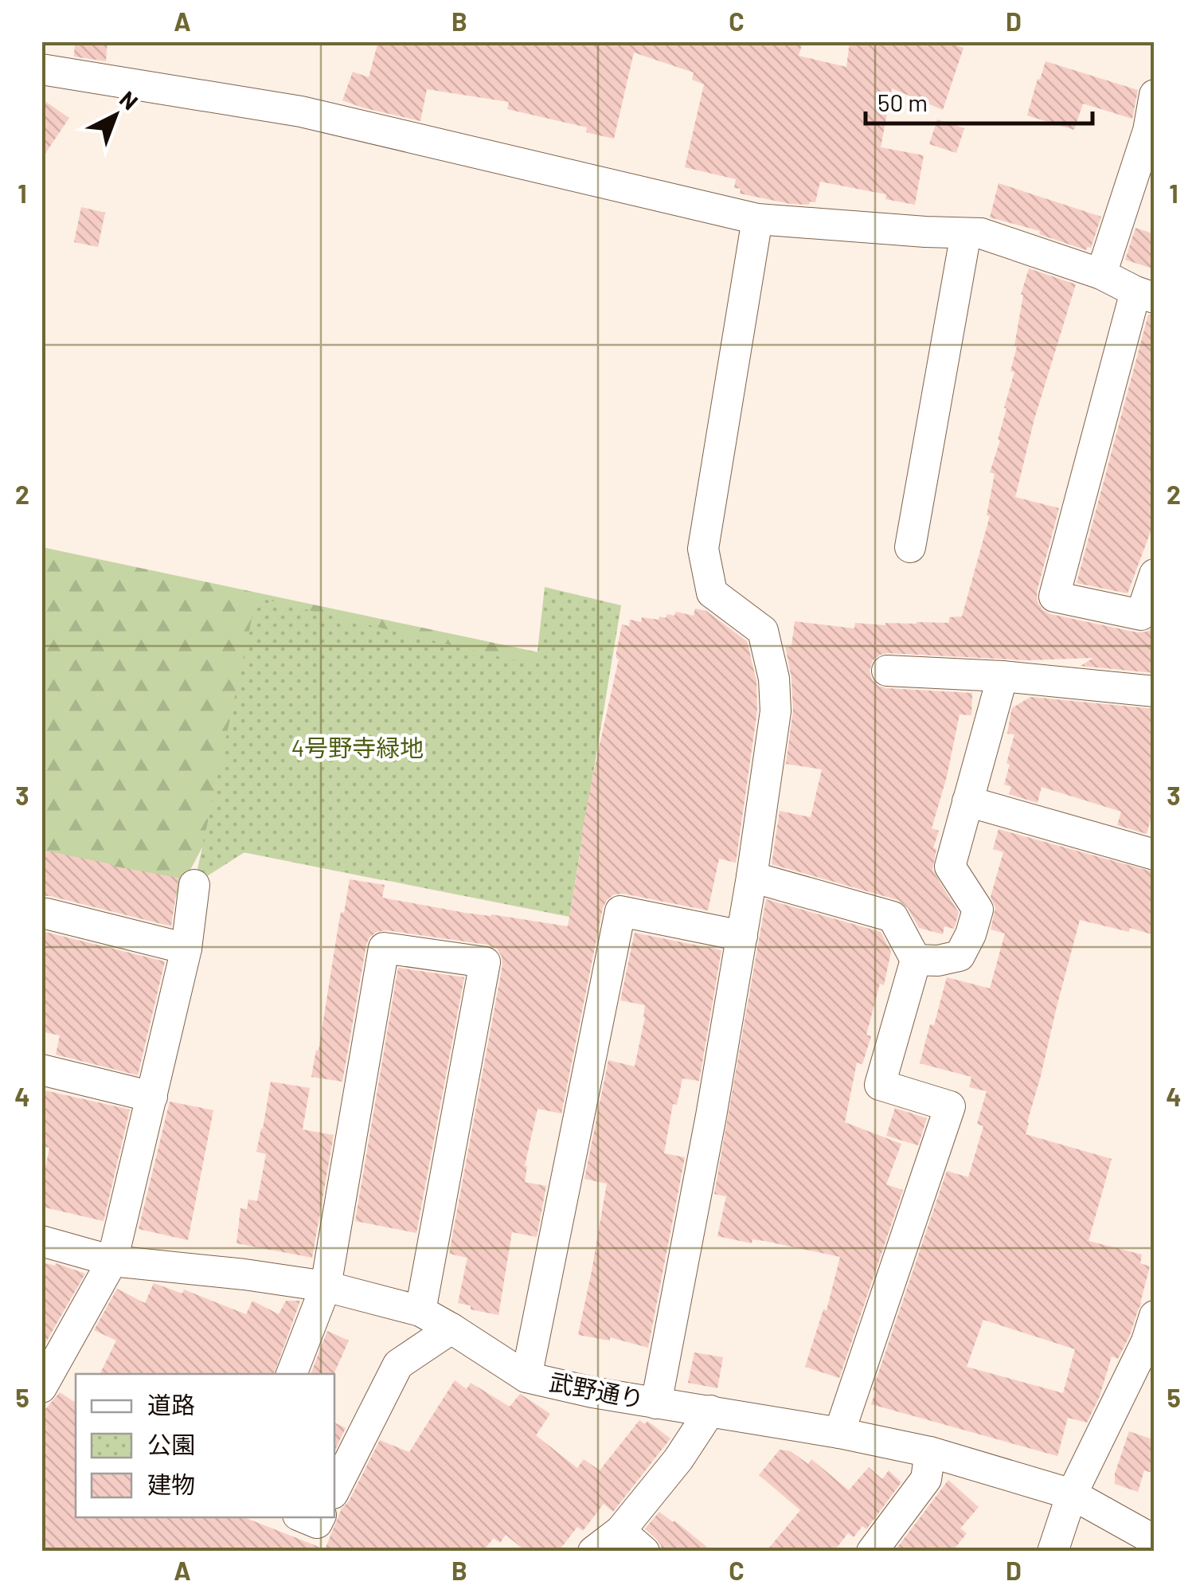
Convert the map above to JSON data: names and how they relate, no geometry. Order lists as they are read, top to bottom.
{
  "streets": {
    "street": ["武野通り"]
  },
  "parks": ["4号野寺緑地"],
  "legend": ["道路", "公園", "建物"],
  "scale_bar": "50 m",
  "north": "top right",
  "grid": {
    "columns": [
      "A",
      "B",
      "C",
      "D"
    ],
    "rows": [
      "1",
      "2",
      "3",
      "4",
      "5"
    ]
  }
}
